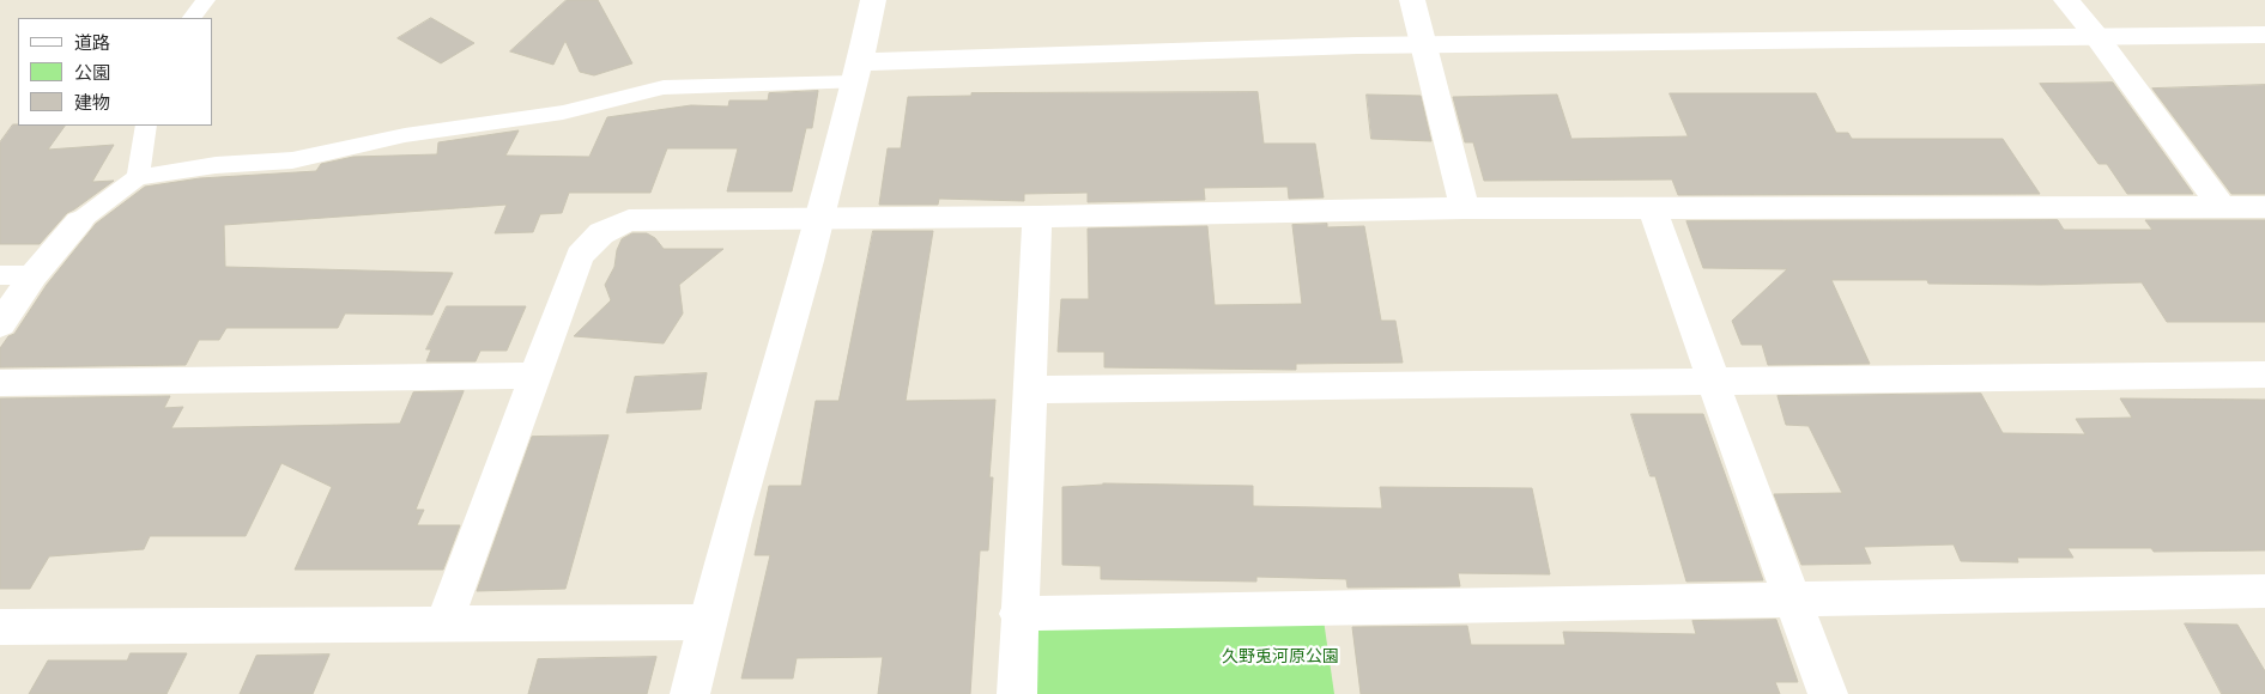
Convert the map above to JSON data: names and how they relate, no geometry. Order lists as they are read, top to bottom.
{
  "parks": ["久野兎河原公園"],
  "legend": ["道路", "公園", "建物"]
}
